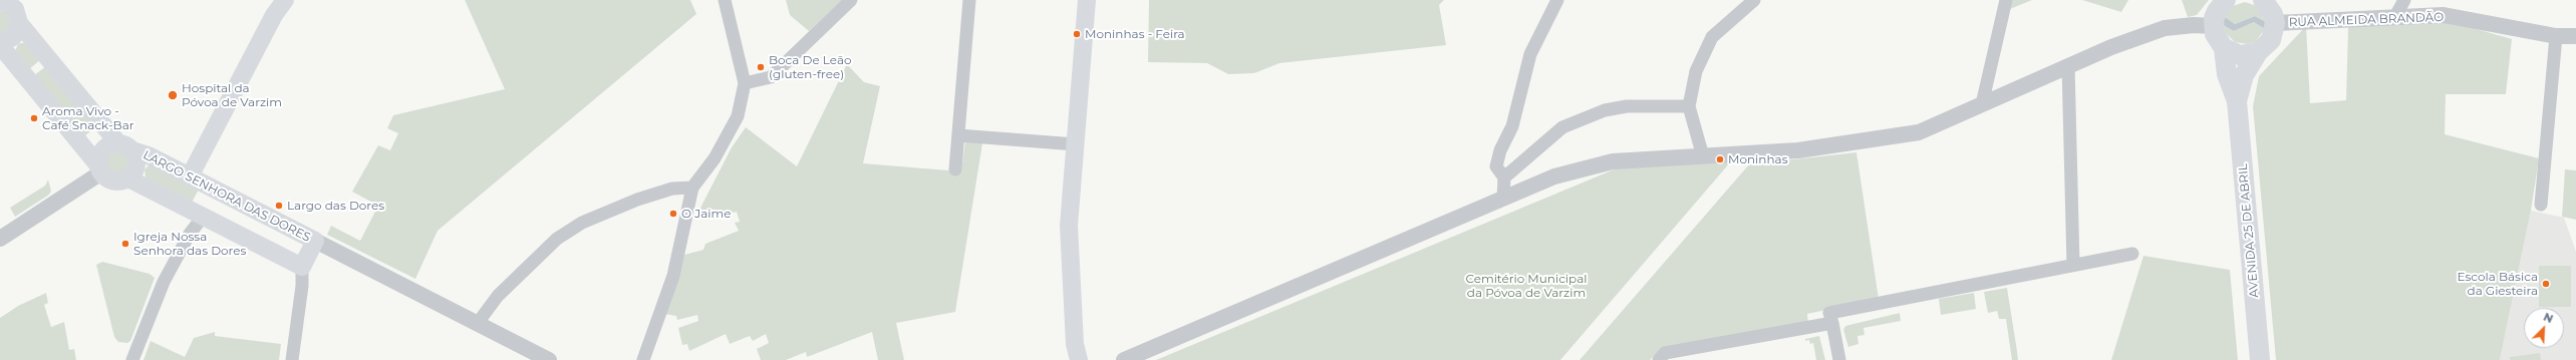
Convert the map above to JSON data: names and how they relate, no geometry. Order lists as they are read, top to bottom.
{
  "streets": {
    "main road": ["LARGO SENHORA DAS DORES", "AVENIDA 25 DE ABRIL"],
    "street": ["RUA ALMEIDA BRANDÃO"]
  },
  "crossings": [
    ["RUA ALMEIDA BRANDÃO", "AVENIDA 25 DE ABRIL"]
  ],
  "parks": ["Cemitério Municipal da Póvoa de Varzim"],
  "places": [
    "Moninhas - Feira",
    "Boca De Leão (gluten-free)",
    "Hospital da Póvoa de Varzim",
    "Aroma Vivo - Café Snack-Bar",
    "Moninhas",
    "Largo das Dores",
    "O Jaime",
    "Igreja Nossa Senhora das Dores",
    "Escola Básica da Giesteira"
  ],
  "north": "top right"
}
